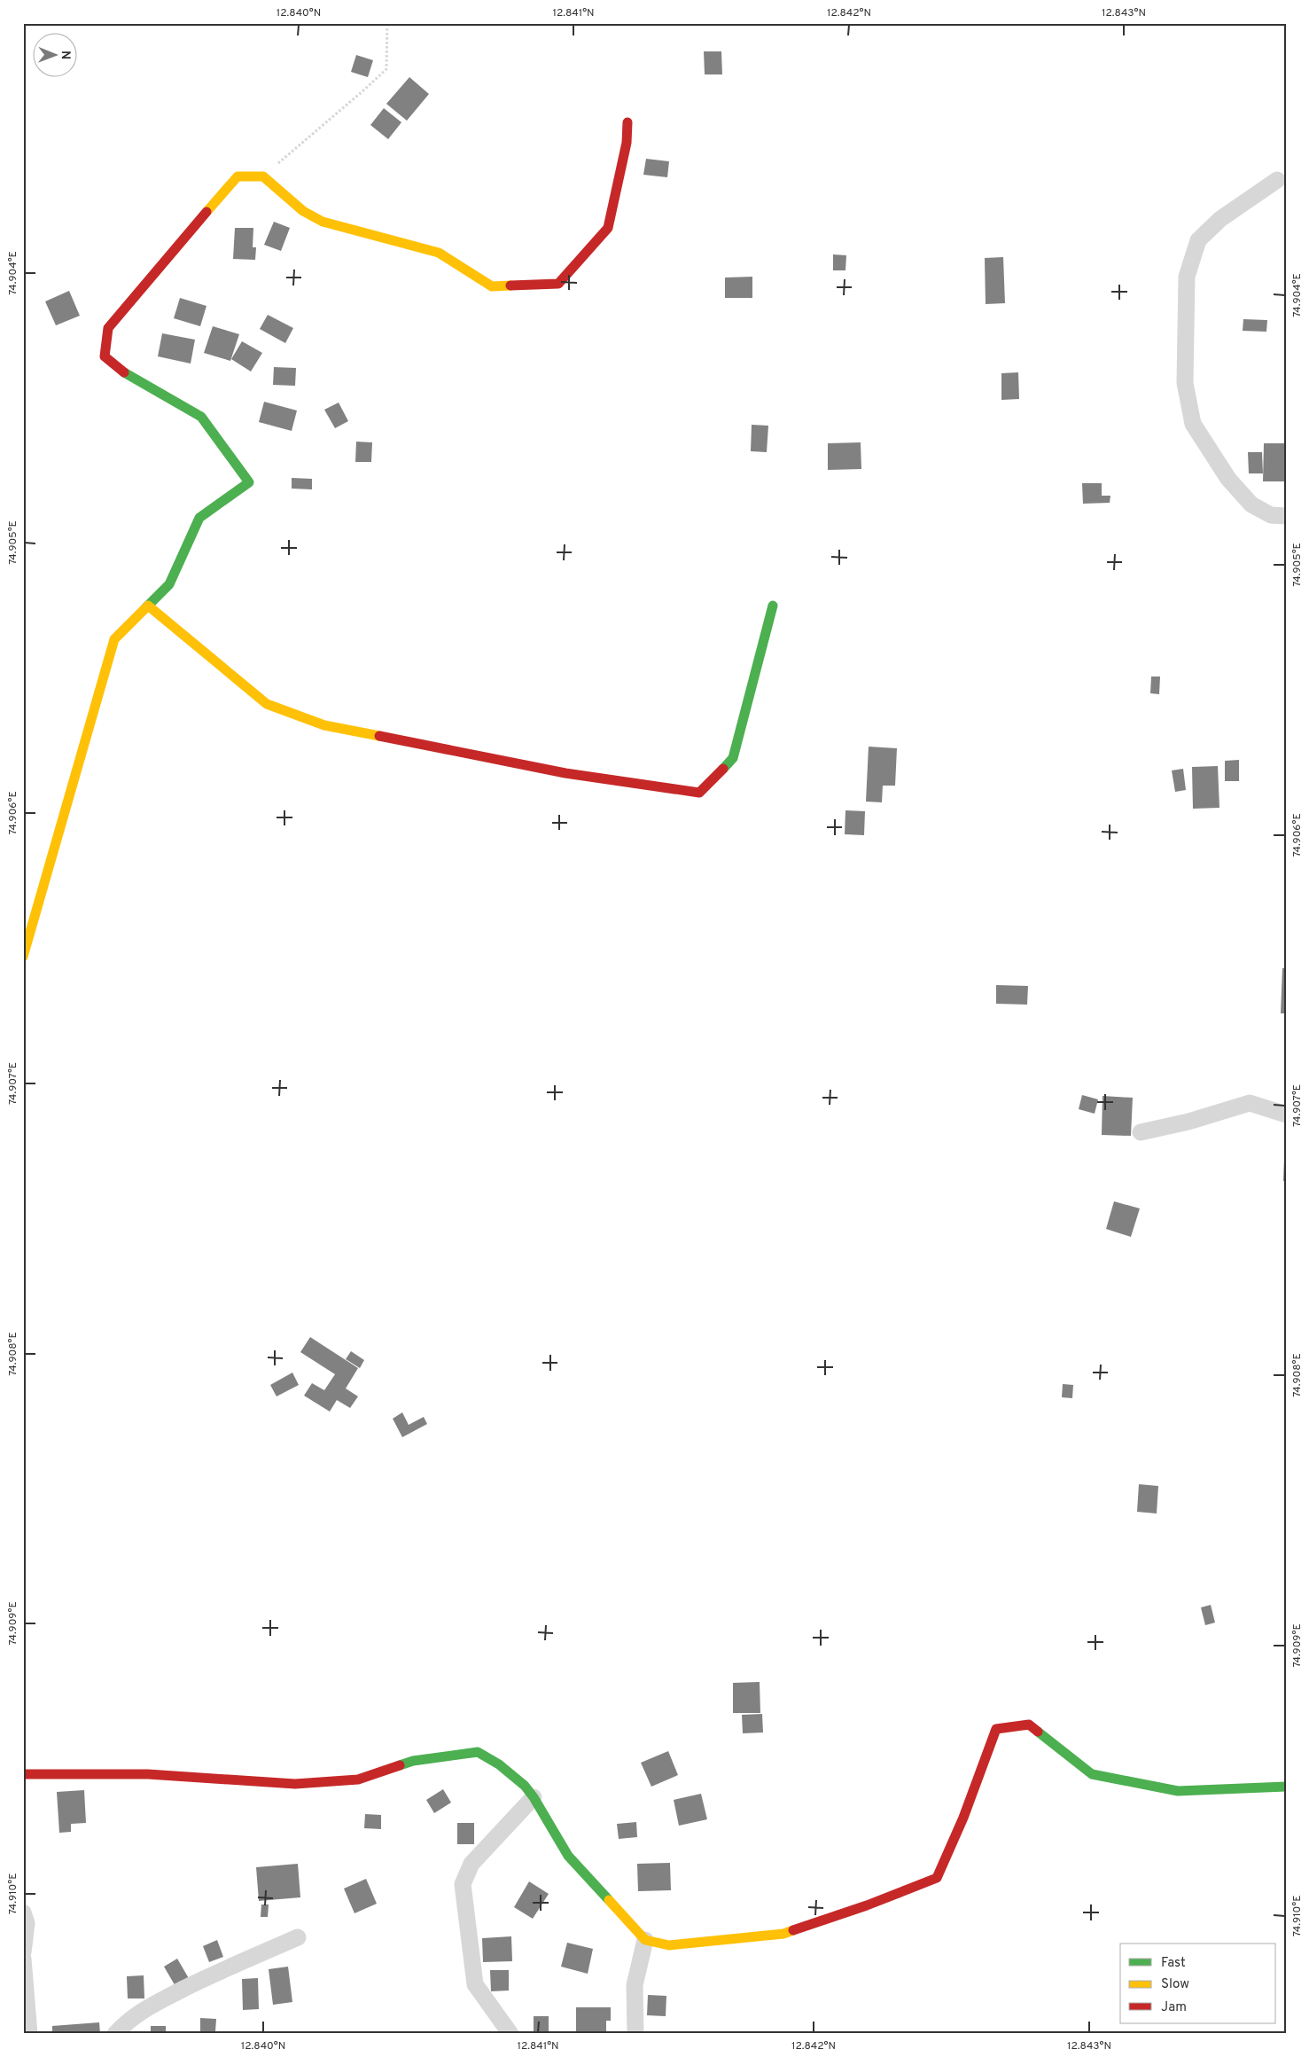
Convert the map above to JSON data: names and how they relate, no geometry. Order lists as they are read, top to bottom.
{
  "legend": ["Fast", "Slow", "Jam"],
  "north": "right",
  "coordinates": [
    "12.840°N",
    "12.841°N",
    "12.842°N",
    "12.843°N",
    "74.904°E",
    "74.905°E",
    "74.906°E",
    "74.907°E",
    "74.908°E",
    "74.909°E",
    "74.910°E"
  ]
}
